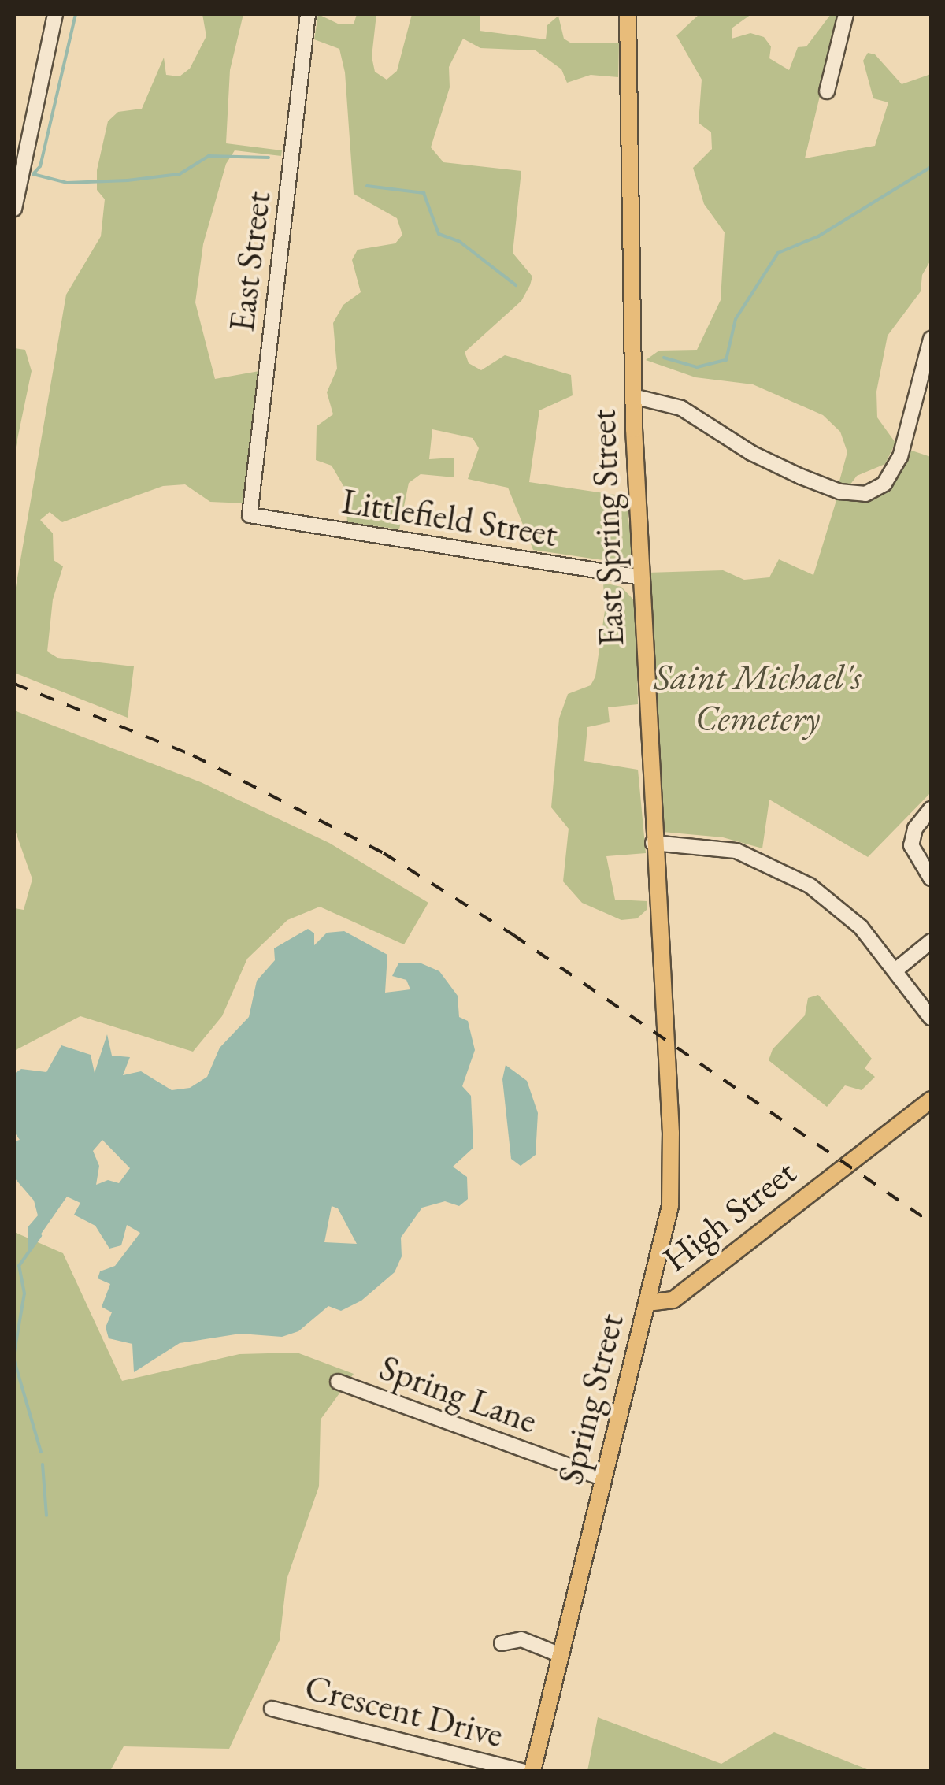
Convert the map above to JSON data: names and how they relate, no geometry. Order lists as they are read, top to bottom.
{
  "streets": {
    "main road": ["East Spring Street", "High Street", "Spring Street"],
    "street": [
      "East Street",
      "Littlefield Street",
      "Spring Lane",
      "Crescent Drive"
    ]
  },
  "crossings": [
    ["East Street", "Littlefield Street"],
    ["Littlefield Street", "East Spring Street"],
    ["East Spring Street", "Spring Street"],
    ["High Street", "Spring Street"],
    ["Spring Lane", "Spring Street"]
  ],
  "parks": ["Saint Michael's Cemetery"]
}
